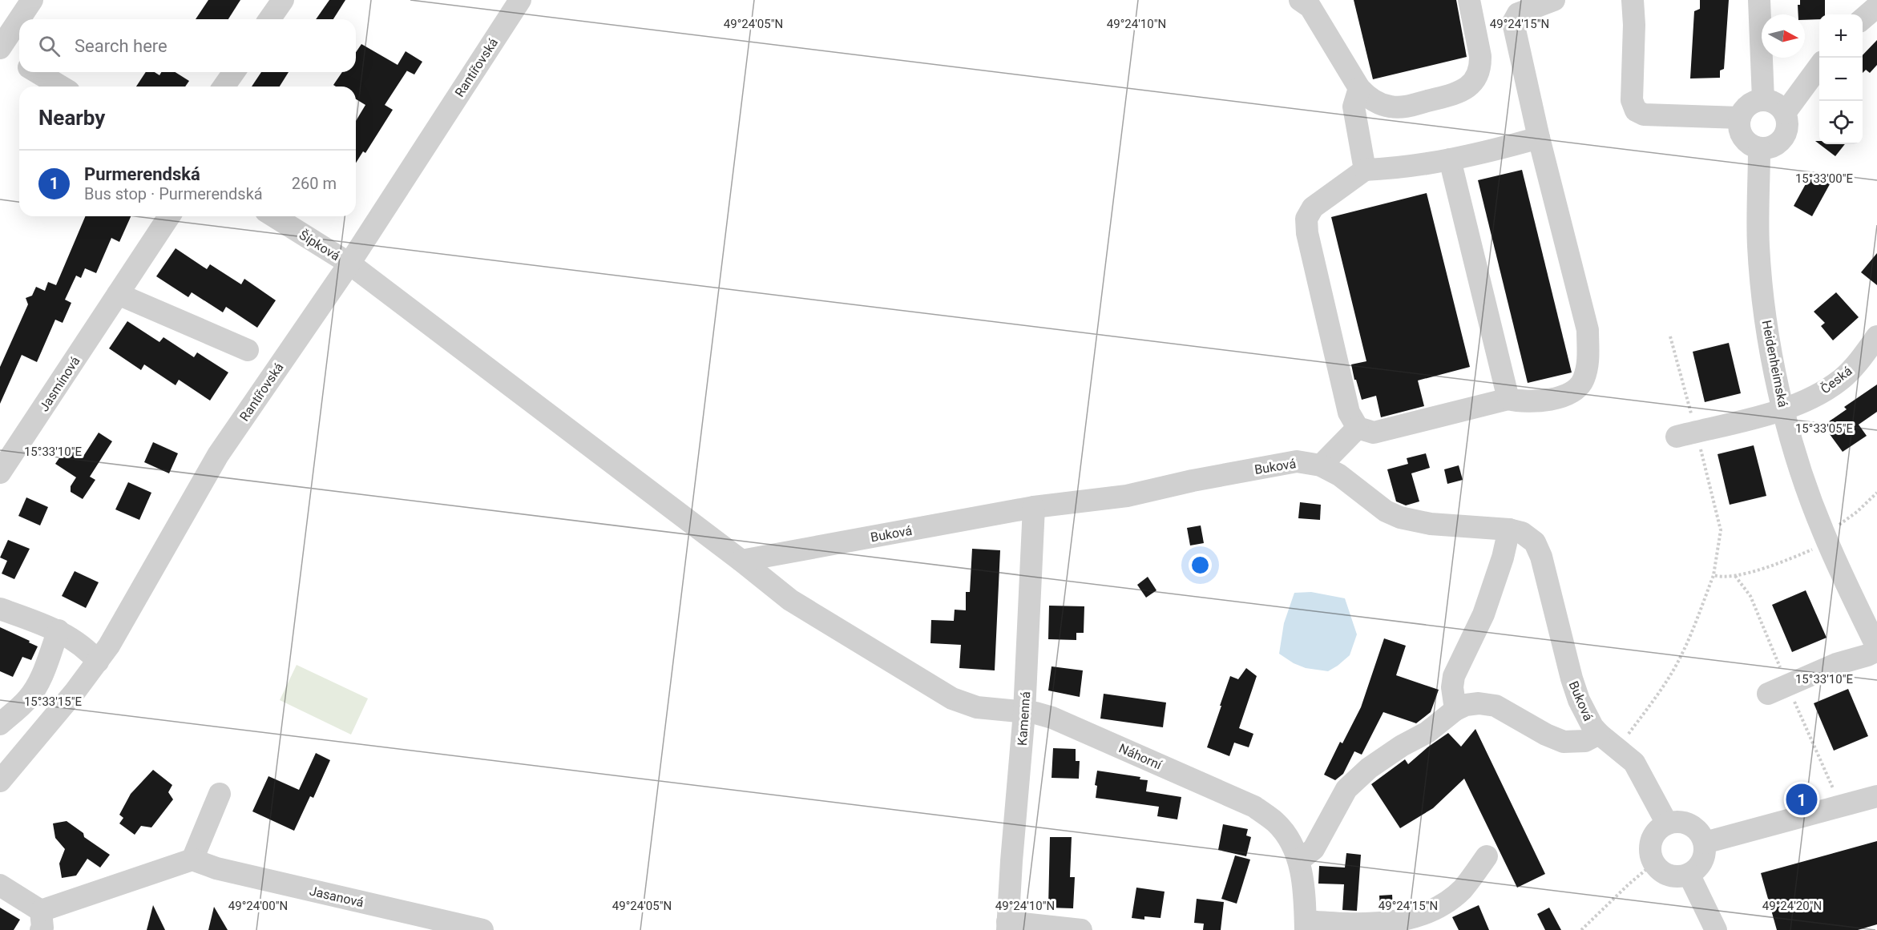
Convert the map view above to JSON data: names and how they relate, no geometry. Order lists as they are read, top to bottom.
{
  "streets": {
    "street": [
      "Rantířovská",
      "Šípková",
      "Heidenheimská",
      "Česká",
      "Jasmínová",
      "Buková",
      "Kamenná",
      "Náhorní",
      "Jasanová"
    ]
  },
  "crossings": [
    ["Rantířovská", "Šípková"],
    ["Šípková", "Buková"],
    ["Šípková", "Náhorní"],
    ["Heidenheimská", "Česká"],
    ["Buková", "Kamenná"],
    ["Buková", "Náhorní"],
    ["Kamenná", "Náhorní"]
  ],
  "north": "right",
  "page": {
    "map_buttons": ["+", "−"],
    "search": "Search here",
    "heading": "Nearby",
    "list": [
      {
        "mark": "1",
        "name": "Purmerendská",
        "note": "Bus stop · Purmerendská",
        "value": "260 m"
      }
    ],
    "pins": "1"
  },
  "coordinates": [
    "49°24'05\"N",
    "49°24'10\"N",
    "49°24'15\"N",
    "15°33'00\"E",
    "15°33'05\"E",
    "15°33'10\"E",
    "15°33'15\"E",
    "49°24'00\"N",
    "49°24'20\"N"
  ]
}
